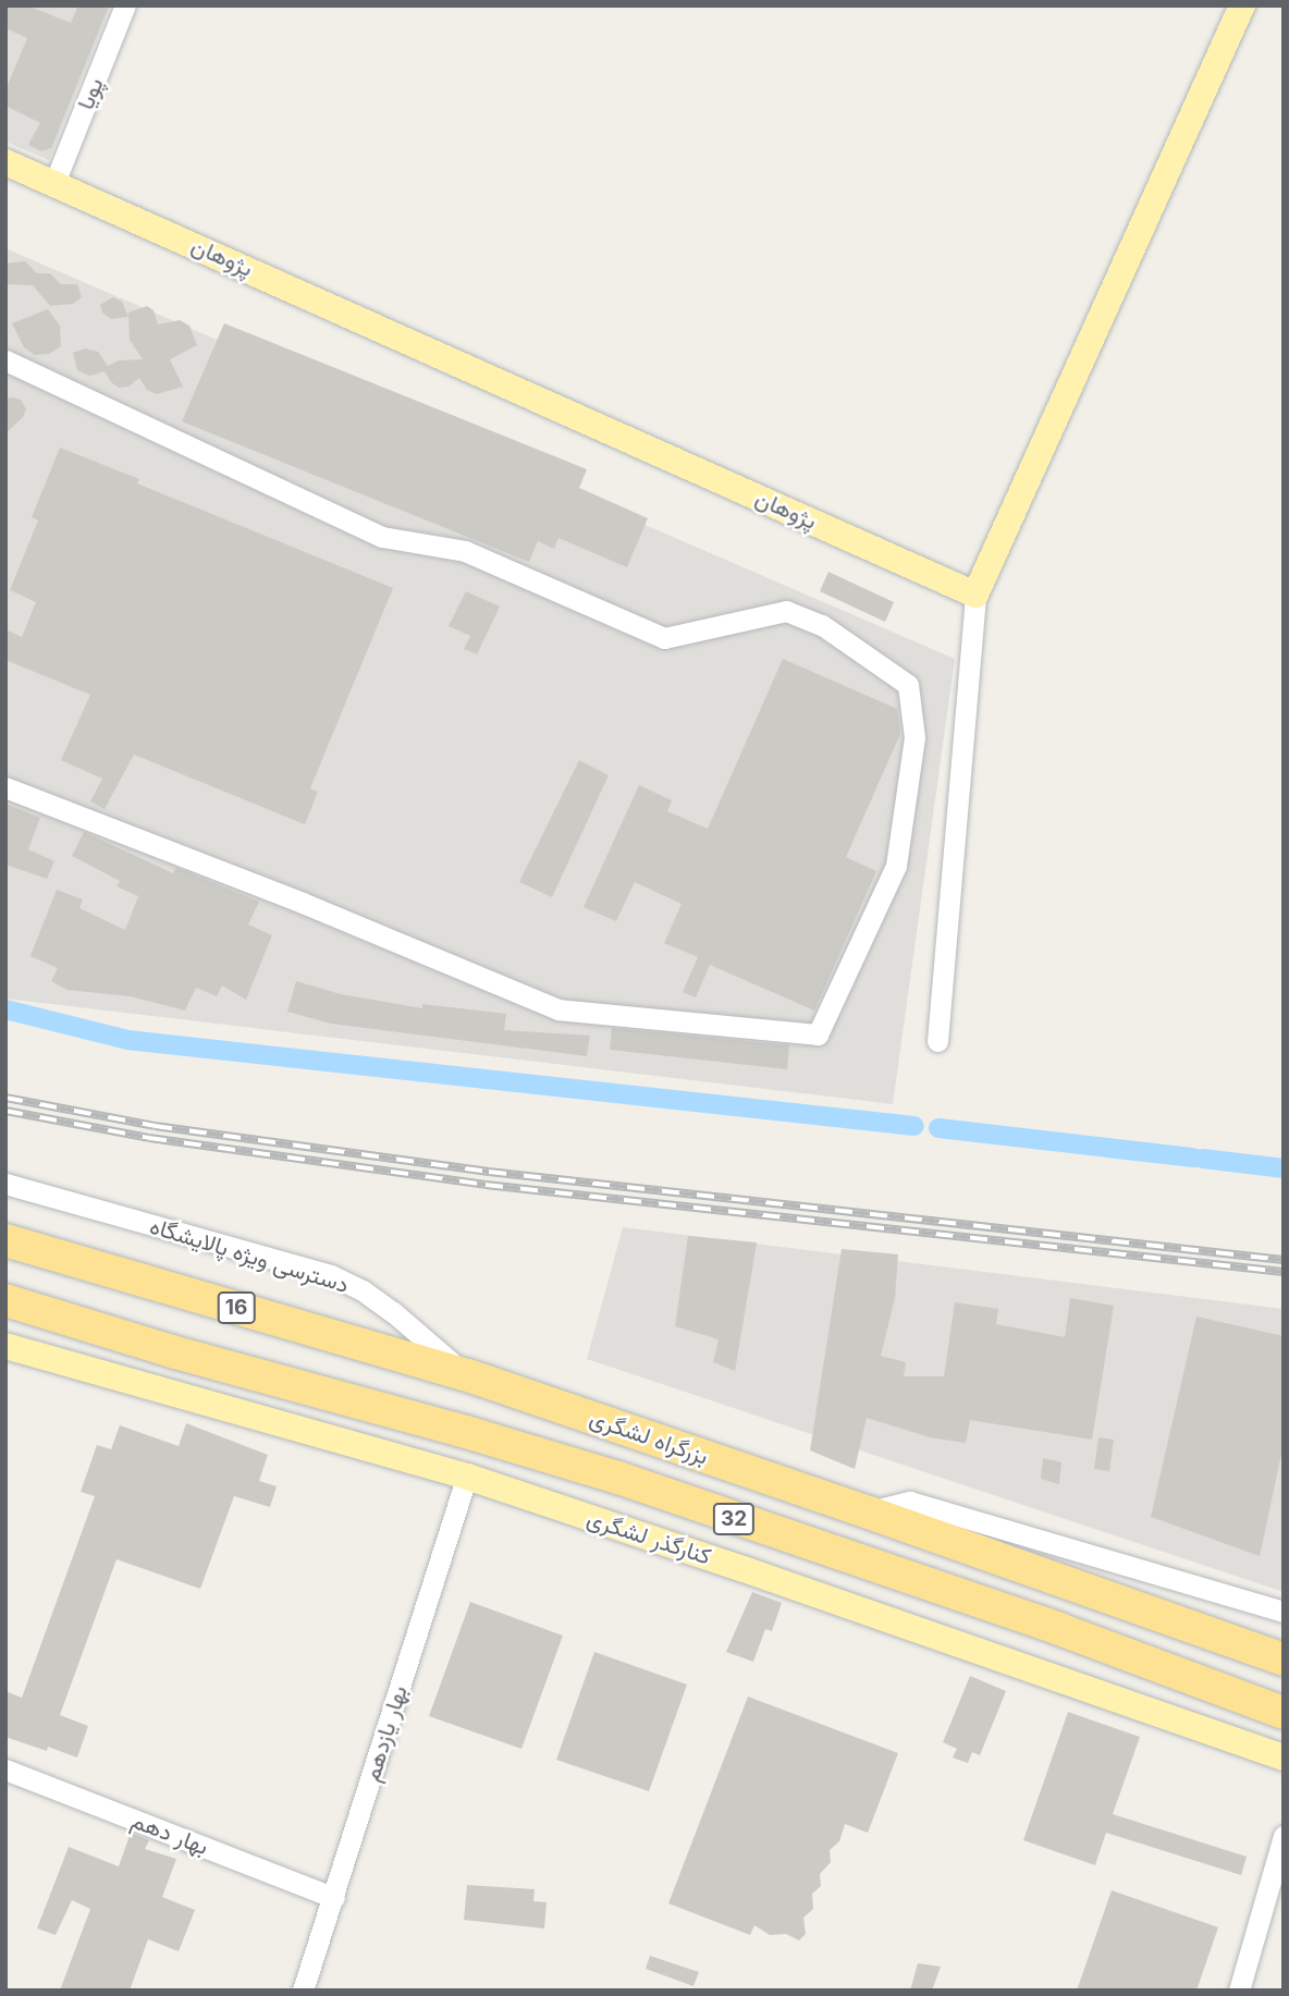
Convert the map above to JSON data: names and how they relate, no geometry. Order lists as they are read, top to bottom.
{
  "streets": {
    "highway": ["16", "بزرگراه لشگری", "32"],
    "main road": ["پژوهان", "کنارگذر لشگری"],
    "street": [
      "پویا",
      "دسترسی ویژه پالایشگاه",
      "بهار یازدهم",
      "بهار دهم"
    ]
  },
  "crossings": [
    ["پویا", "پژوهان"],
    ["دسترسی ویژه پالایشگاه", "بزرگراه لشگری"],
    ["کنارگذر لشگری", "بهار یازدهم"],
    ["بهار یازدهم", "بهار دهم"]
  ]
}
